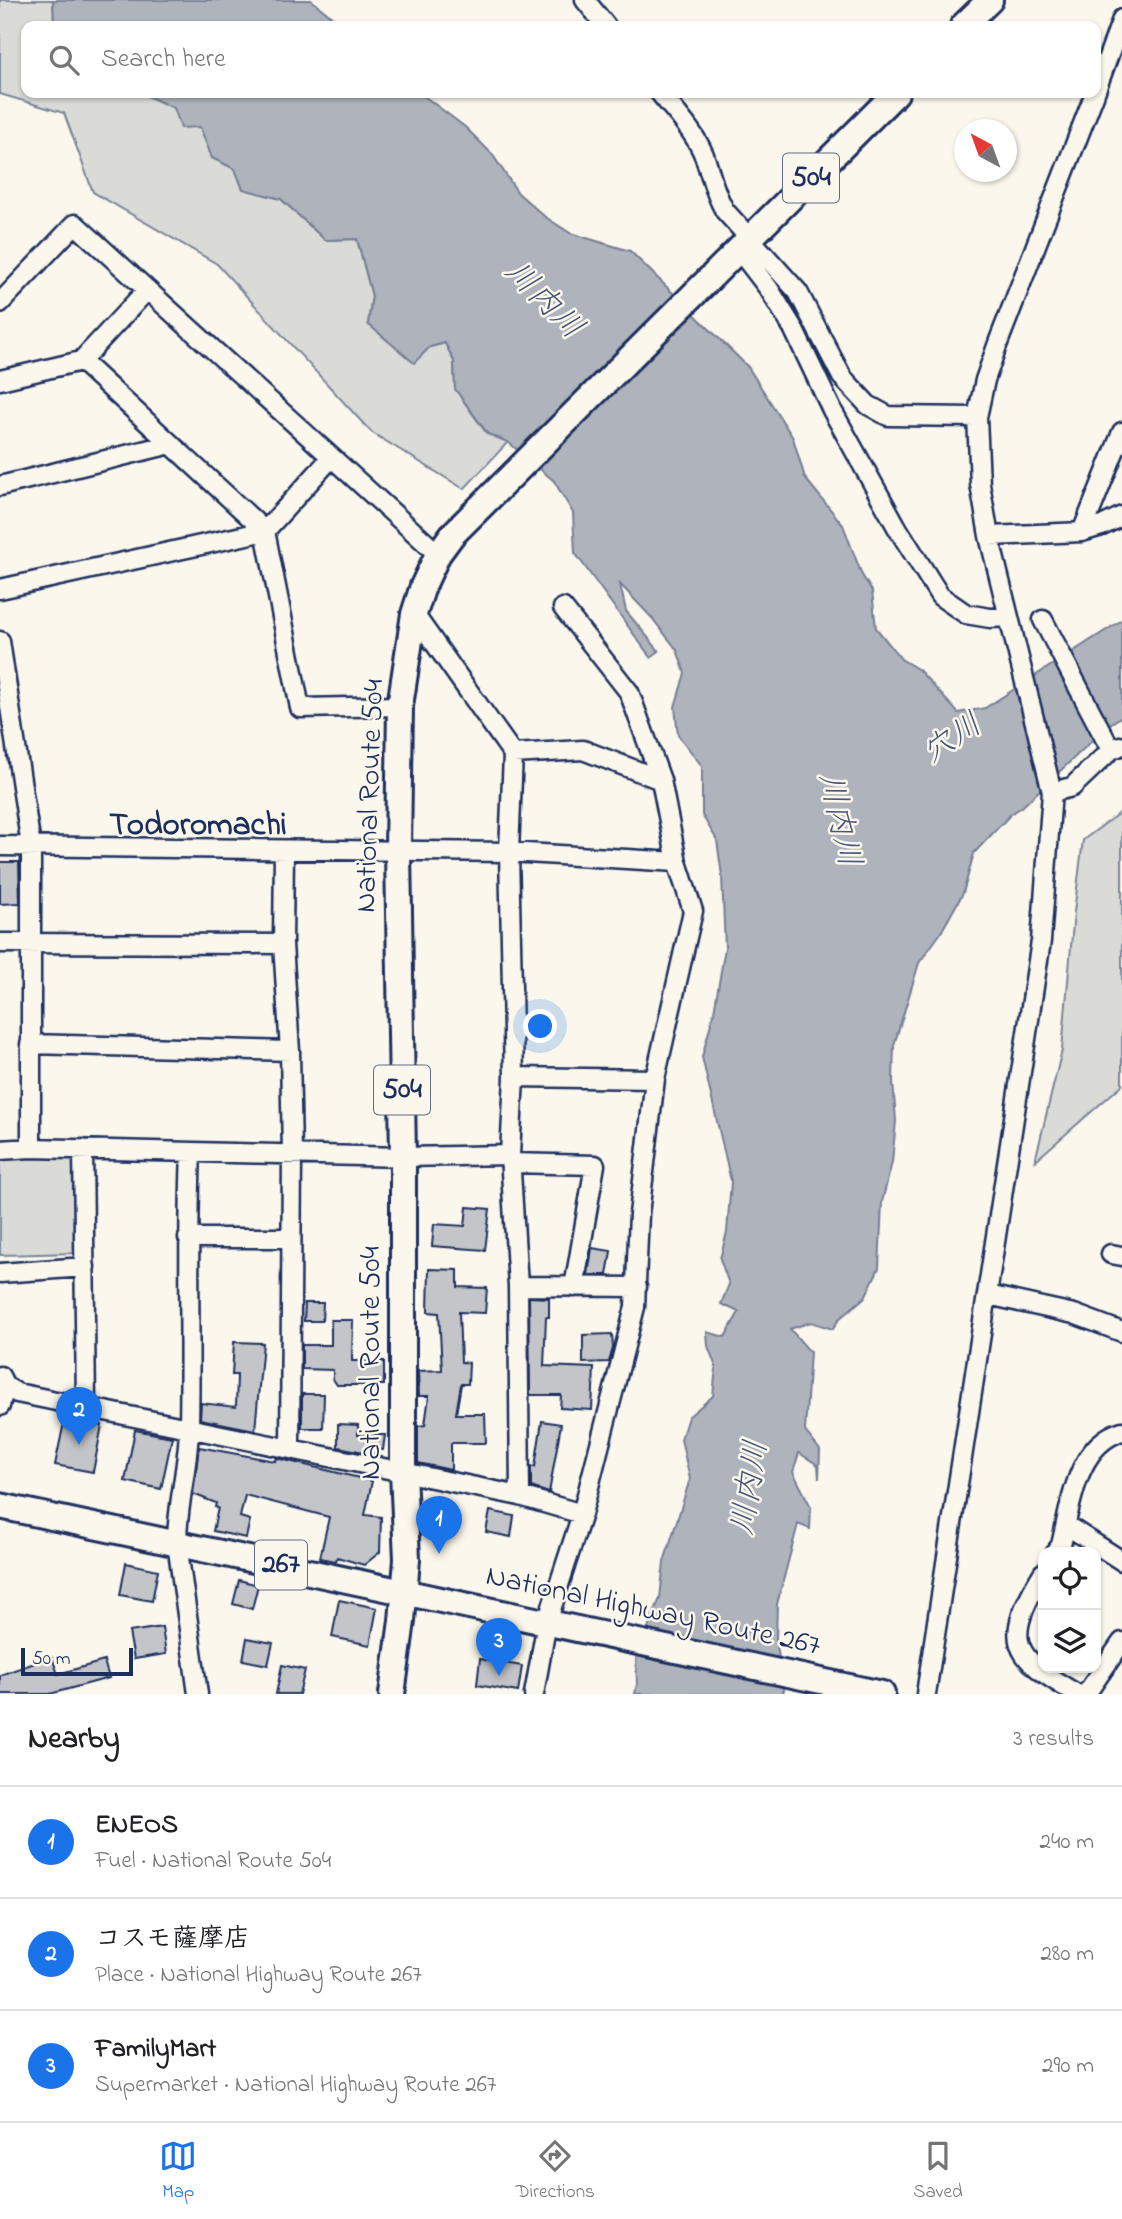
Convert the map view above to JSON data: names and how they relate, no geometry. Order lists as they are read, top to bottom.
{
  "streets": {
    "highway": [
      "504",
      "National Route 504",
      "267",
      "National Highway Route 267"
    ]
  },
  "crossings": [
    ["National Route 504", "National Highway Route 267"]
  ],
  "districts": ["Todoromachi"],
  "water": ["川内川", "穴川"],
  "scale_bar": "50 m",
  "north": "top left",
  "page": {
    "search": "Search here",
    "pins": ["2", "1", "3"],
    "scale": "50 m",
    "heading": ["Nearby", "3 results"],
    "list": [
      {
        "mark": "1",
        "name": "ENEOS",
        "note": "Fuel · National Route 504",
        "value": "240 m"
      },
      {
        "mark": "2",
        "name": "コスモ薩摩店",
        "note": "Place · National Highway Route 267",
        "value": "280 m"
      },
      {
        "mark": "3",
        "name": "FamilyMart",
        "note": "Supermarket · National Highway Route 267",
        "value": "290 m"
      }
    ],
    "nav": ["Map", "Directions", "Saved"]
  }
}
